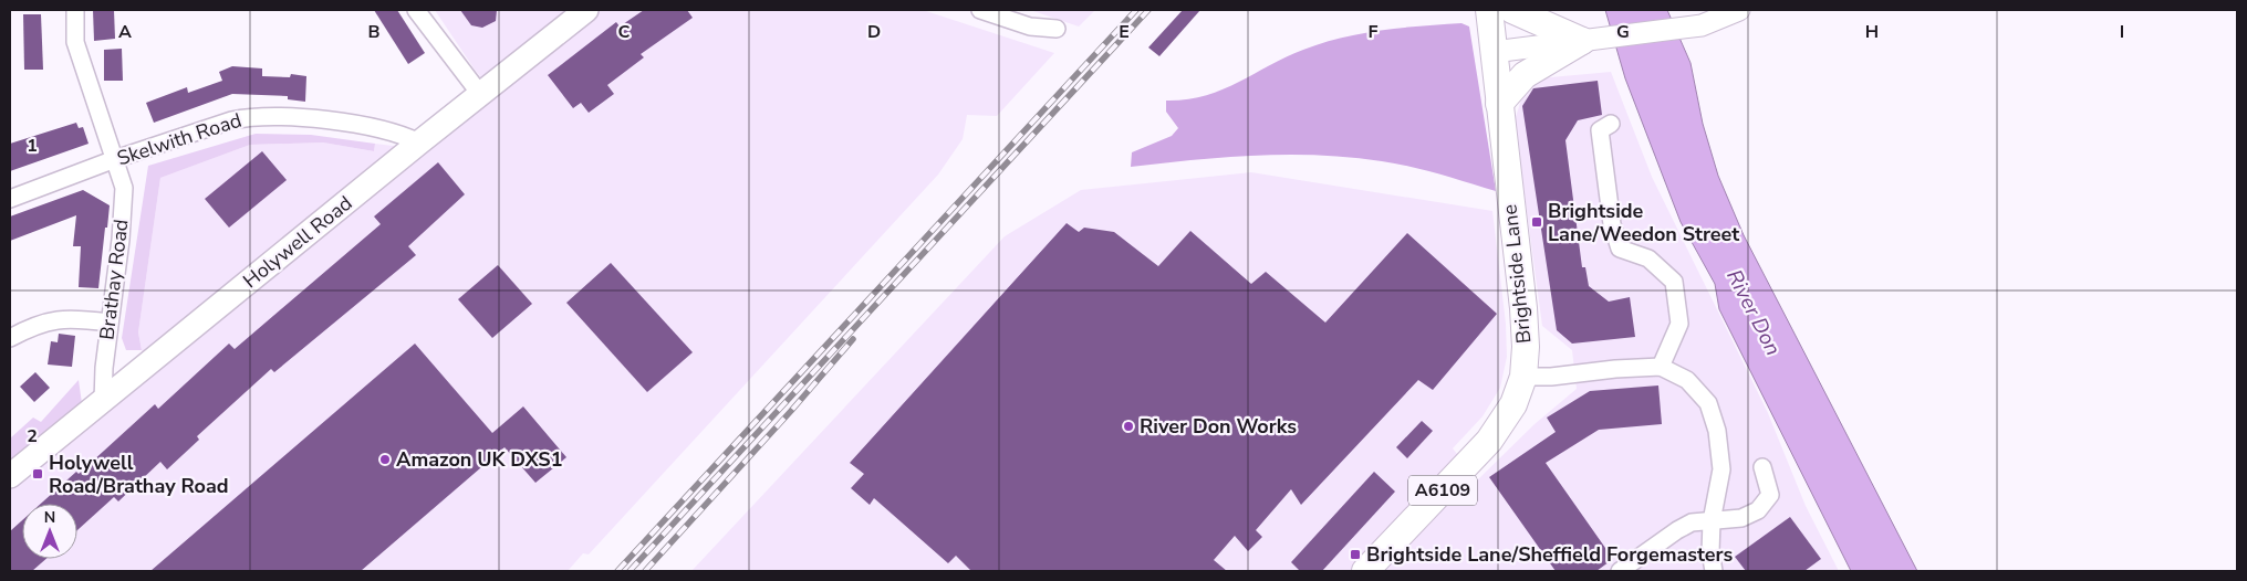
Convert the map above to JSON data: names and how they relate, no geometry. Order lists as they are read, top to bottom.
{
  "streets": {
    "main road": ["Holywell Road", "Brightside Lane", "A6109"],
    "street": ["Skelwith Road", "Brathay Road"]
  },
  "crossings": [
    ["Skelwith Road", "Holywell Road"],
    ["Skelwith Road", "Brathay Road"],
    ["Holywell Road", "Brathay Road"],
    ["Brightside Lane", "A6109"]
  ],
  "water": ["River Don"],
  "places": {
    "transit": ["Brightside Lane/Weedon Street", "Holywell Road/Brathay Road", "Brightside Lane/Sheffield Forgemasters"],
    "other": ["River Don Works", "Amazon UK DXS1"]
  },
  "north": "top",
  "grid": {
    "columns": [
      "A",
      "B",
      "C",
      "D",
      "E",
      "F",
      "G",
      "H",
      "I"
    ],
    "rows": ["1", "2"]
  }
}
